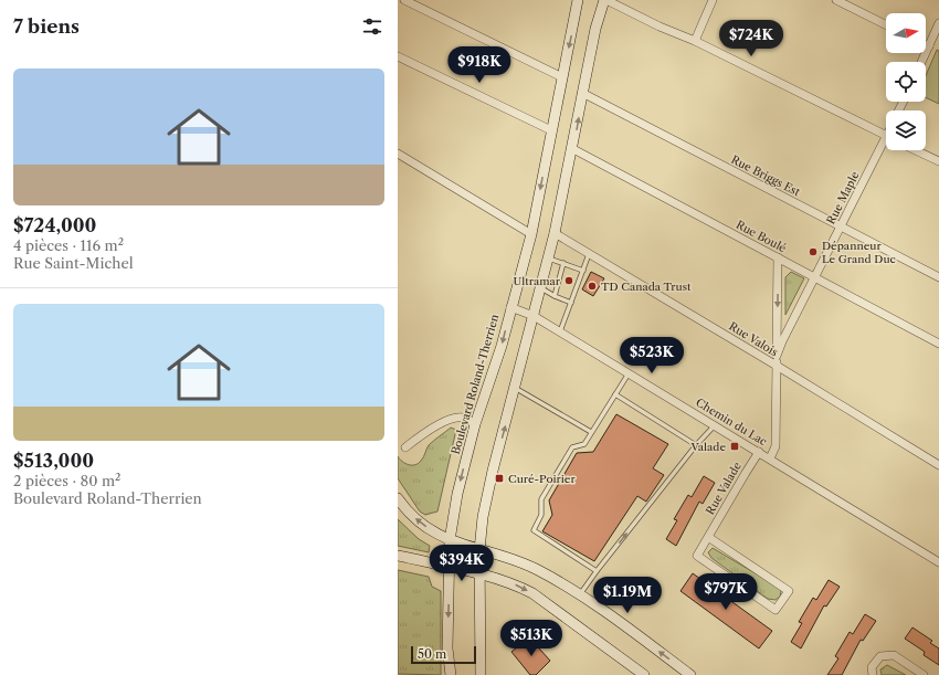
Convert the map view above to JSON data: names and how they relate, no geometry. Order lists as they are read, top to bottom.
{
  "streets": {
    "main road": ["Boulevard Roland-Therrien"],
    "street": [
      "Rue Briggs Est",
      "Rue Maple",
      "Rue Boulé",
      "Rue Valois",
      "Chemin du Lac",
      "Rue Valade"
    ]
  },
  "crossings": [
    ["Rue Briggs Est", "Rue Maple"],
    ["Rue Maple", "Rue Boulé"],
    ["Rue Maple", "Rue Valois"],
    ["Rue Maple", "Chemin du Lac"],
    ["Boulevard Roland-Therrien", "Chemin du Lac"],
    ["Chemin du Lac", "Rue Valade"]
  ],
  "places": {
    "other": ["Dépanneur Le Grand Duc", "Ultramar", "TD Canada Trust"],
    "transit": ["Valade", "Curé-Poirier"]
  },
  "scale_bar": "50 m",
  "north": "right",
  "page": {
    "heading": "7 biens",
    "price": [
      "$724K",
      "$918K",
      "$523K",
      "$394K",
      "$797K",
      "$1.19M",
      "$513K"
    ],
    "list": [
      {
        "name": "$724,000",
        "note": "4 pièces · 116 m² · Rue Saint-Michel"
      },
      {
        "name": "$513,000",
        "note": "2 pièces · 80 m² · Boulevard Roland-Therrien"
      }
    ],
    "scale": "50 m"
  }
}
